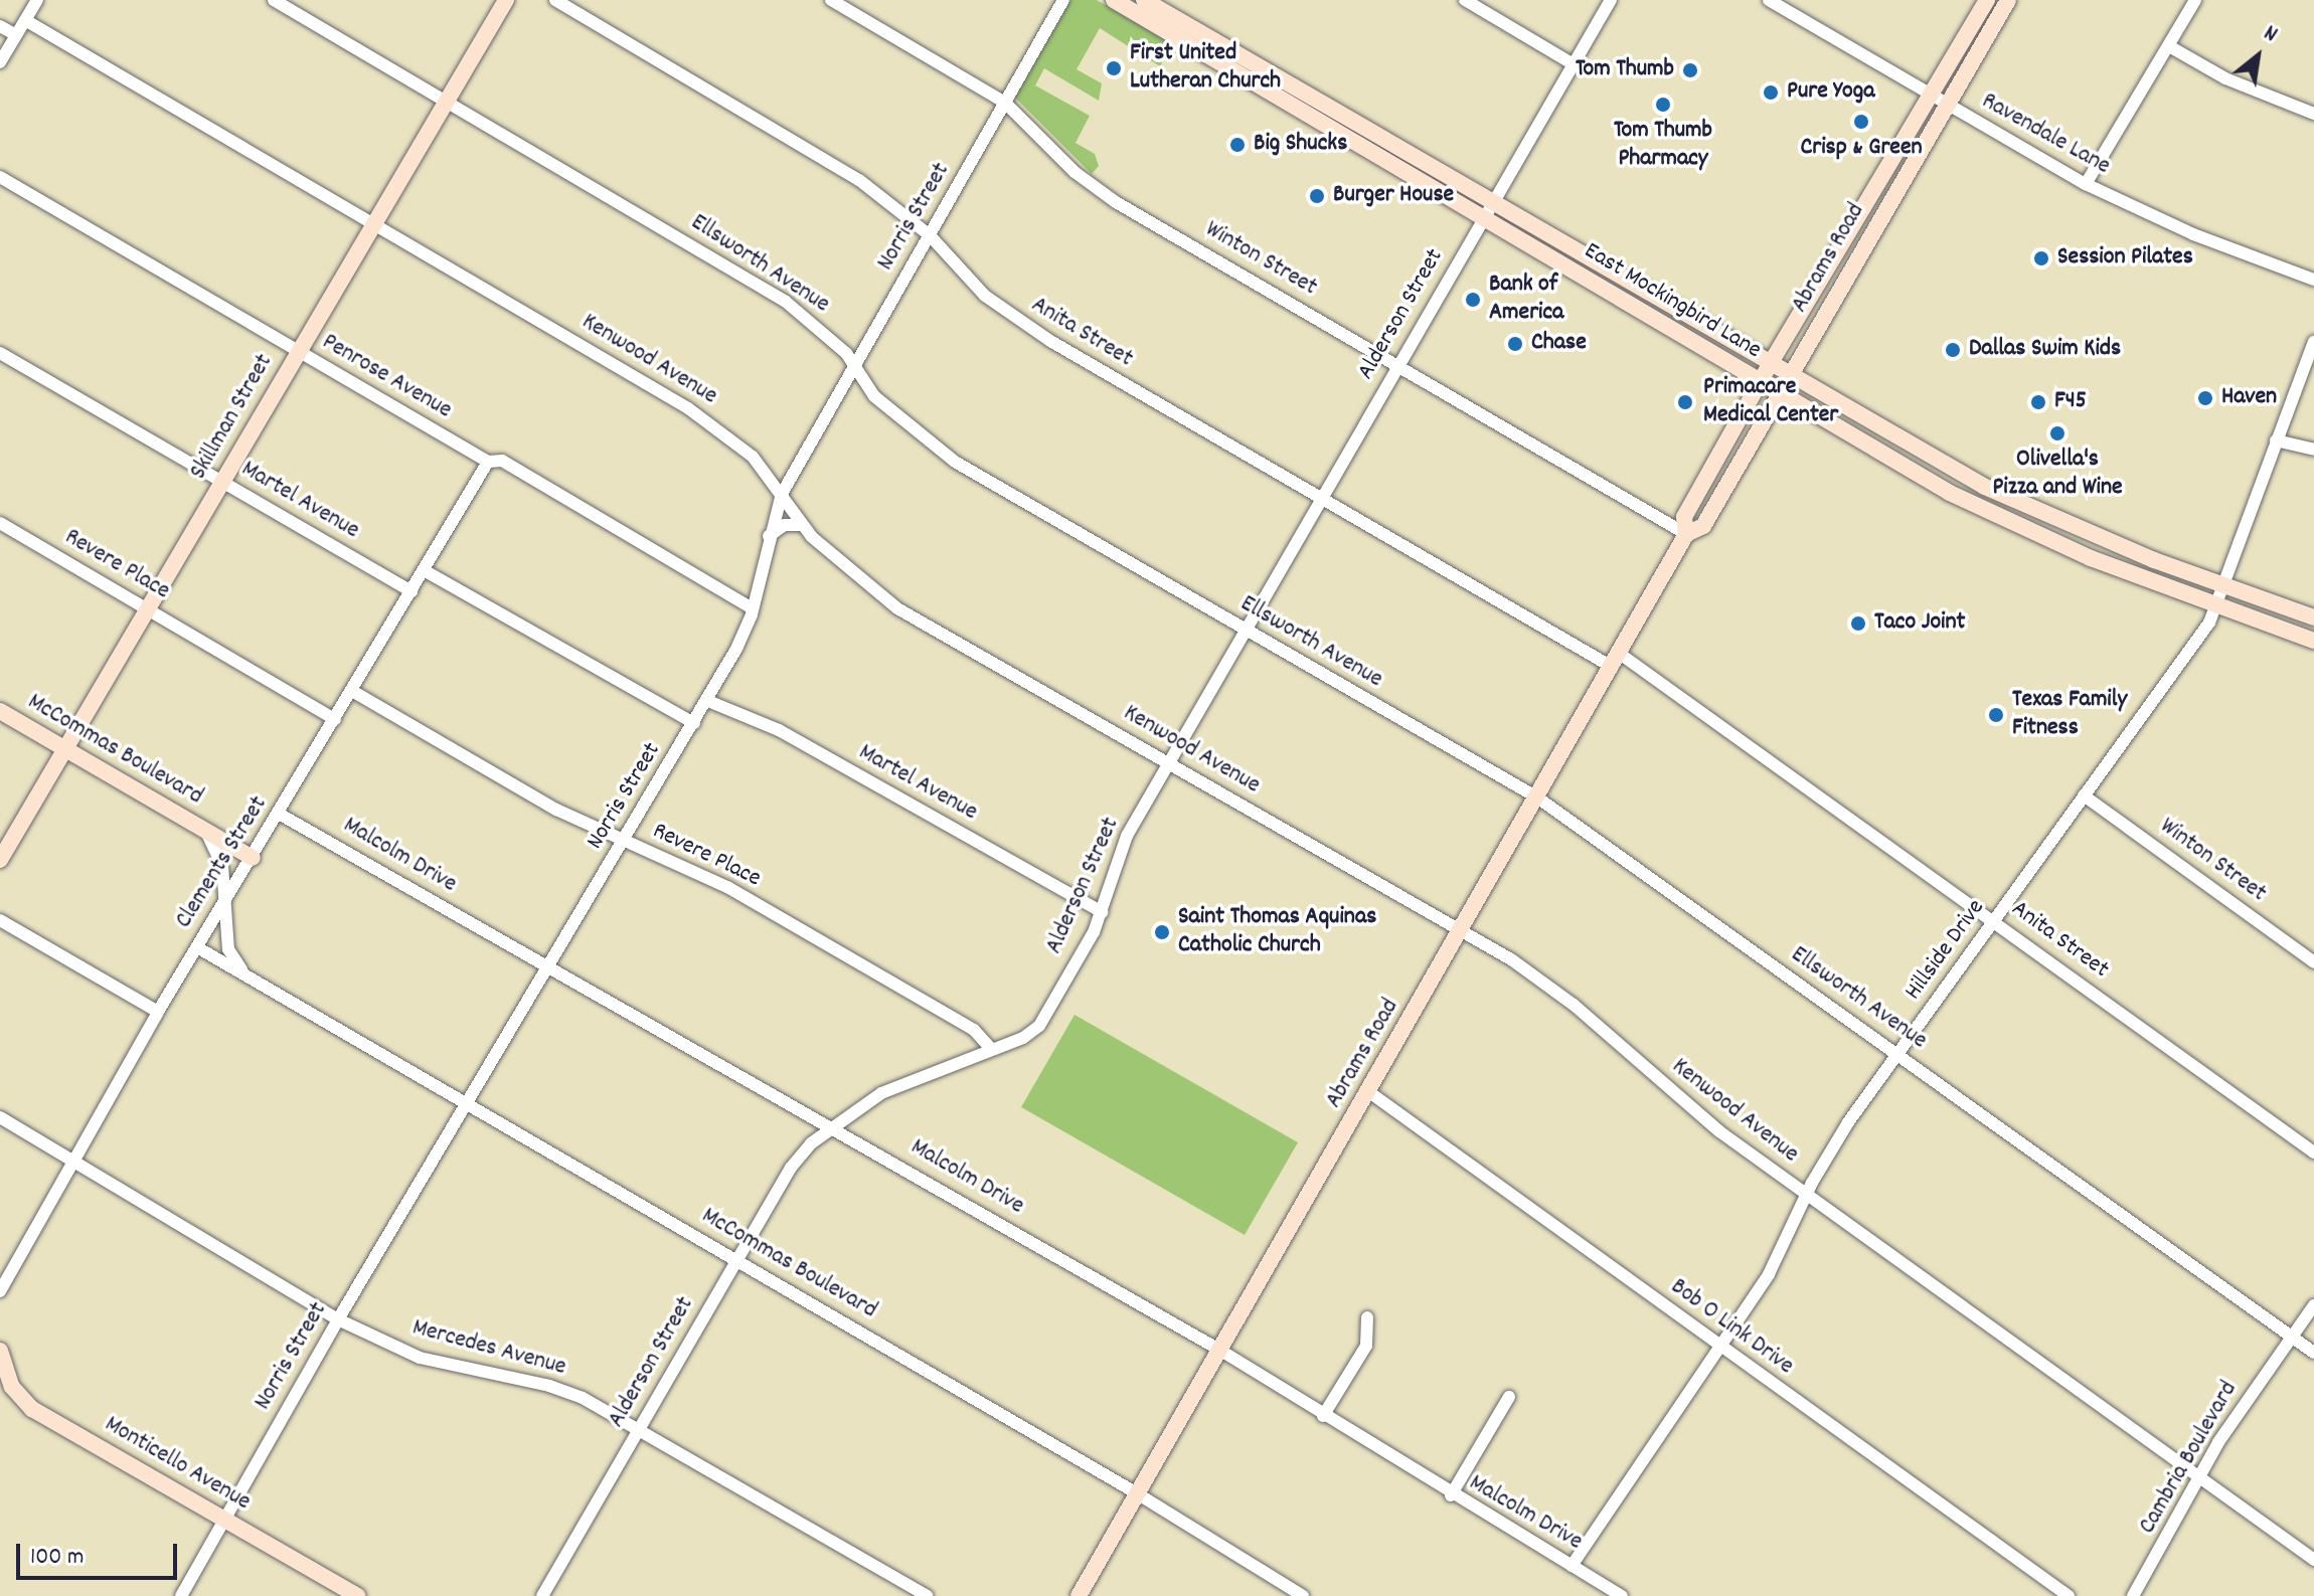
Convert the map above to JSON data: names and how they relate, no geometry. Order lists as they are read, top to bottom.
{
  "streets": {
    "main road": [
      "Abrams Road",
      "East Mockingbird Lane",
      "Skillman Street",
      "McCommas Boulevard",
      "Monticello Avenue"
    ],
    "street": [
      "Ravendale Lane",
      "Norris Street",
      "Winton Street",
      "Ellsworth Avenue",
      "Alderson Street",
      "Anita Street",
      "Kenwood Avenue",
      "Penrose Avenue",
      "Martel Avenue",
      "Revere Place",
      "Malcolm Drive",
      "Clements Street",
      "Hillside Drive",
      "Bob O Link Drive",
      "Mercedes Avenue",
      "Cambria Boulevard"
    ]
  },
  "crossings": [
    ["Ravendale Lane", "Abrams Road"],
    ["Norris Street", "Winton Street"],
    ["Norris Street", "Ellsworth Avenue"],
    ["Norris Street", "Anita Street"],
    ["Norris Street", "Kenwood Avenue"],
    ["Norris Street", "Penrose Avenue"],
    ["Norris Street", "Martel Avenue"],
    ["Norris Street", "Revere Place"],
    ["Norris Street", "McCommas Boulevard"],
    ["Norris Street", "Malcolm Drive"],
    ["Norris Street", "Mercedes Avenue"],
    ["Norris Street", "Monticello Avenue"],
    ["Abrams Road", "Winton Street"],
    ["Abrams Road", "Ellsworth Avenue"],
    ["Abrams Road", "East Mockingbird Lane"],
    ["Abrams Road", "Anita Street"],
    ["Abrams Road", "Kenwood Avenue"],
    ["Abrams Road", "McCommas Boulevard"],
    ["Abrams Road", "Malcolm Drive"],
    ["Abrams Road", "Bob O Link Drive"],
    ["Winton Street", "Alderson Street"],
    ["Winton Street", "Hillside Drive"],
    ["Ellsworth Avenue", "Alderson Street"],
    ["Ellsworth Avenue", "Skillman Street"],
    ["Ellsworth Avenue", "Hillside Drive"],
    ["Ellsworth Avenue", "Cambria Boulevard"],
    ["East Mockingbird Lane", "Alderson Street"],
    ["East Mockingbird Lane", "Hillside Drive"],
    ["Alderson Street", "Anita Street"],
    ["Alderson Street", "Kenwood Avenue"],
    ["Alderson Street", "Martel Avenue"],
    ["Alderson Street", "Revere Place"],
    ["Alderson Street", "McCommas Boulevard"],
    ["Alderson Street", "Malcolm Drive"],
    ["Alderson Street", "Mercedes Avenue"],
    ["Anita Street", "Hillside Drive"],
    ["Kenwood Avenue", "Skillman Street"],
    ["Kenwood Avenue", "Hillside Drive"],
    ["Kenwood Avenue", "Cambria Boulevard"],
    ["Penrose Avenue", "Skillman Street"],
    ["Penrose Avenue", "Clements Street"],
    ["Skillman Street", "Martel Avenue"],
    ["Skillman Street", "Revere Place"],
    ["Skillman Street", "McCommas Boulevard"],
    ["Martel Avenue", "Clements Street"],
    ["Revere Place", "Clements Street"],
    ["McCommas Boulevard", "Clements Street"],
    ["Malcolm Drive", "Clements Street"],
    ["Malcolm Drive", "Hillside Drive"],
    ["Clements Street", "Mercedes Avenue"],
    ["Hillside Drive", "Bob O Link Drive"]
  ],
  "places": [
    "First United Lutheran Church",
    "Tom Thumb",
    "Pure Yoga",
    "Tom Thumb Pharmacy",
    "Crisp & Green",
    "Big Shucks",
    "Burger House",
    "Session Pilates",
    "Bank of America",
    "Chase",
    "Dallas Swim Kids",
    "Haven",
    "Primacare Medical Center",
    "F45",
    "Olivella's Pizza and Wine",
    "Taco Joint",
    "Texas Family Fitness",
    "Saint Thomas Aquinas Catholic Church"
  ],
  "scale_bar": "100 m",
  "north": "top right"
}
